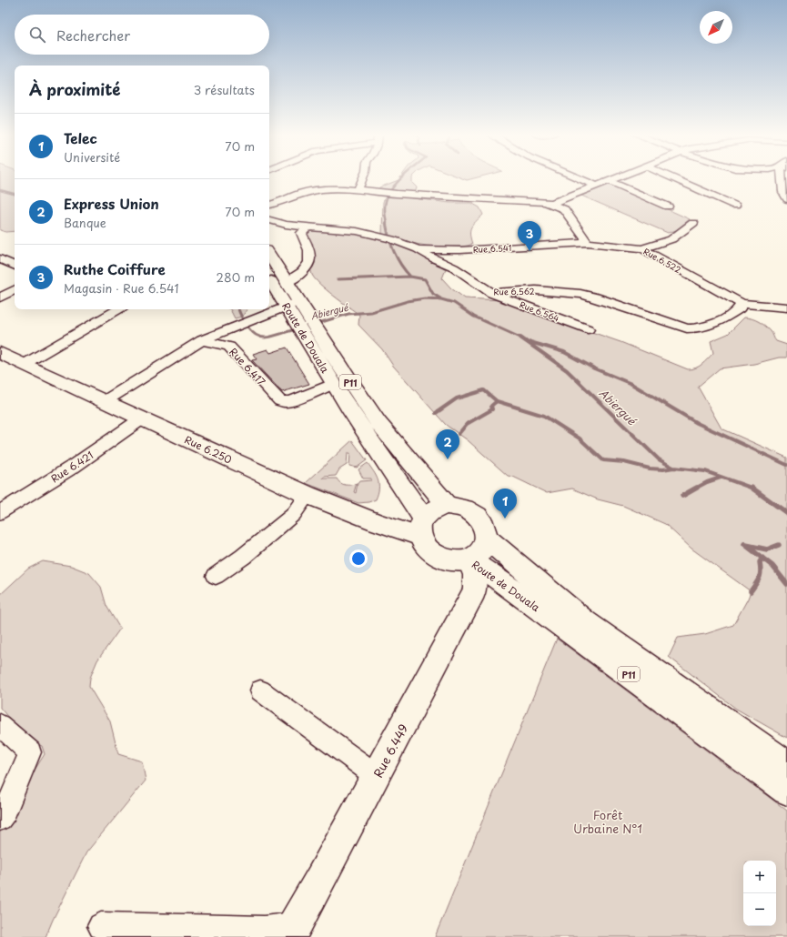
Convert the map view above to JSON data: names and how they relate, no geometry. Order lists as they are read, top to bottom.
{
  "streets": {
    "main road": [
      "Route de Douala",
      "P11",
      "Rue 6.250",
      "Rue 6.449"
    ],
    "street": [
      "Rue 6.541",
      "Rue 6.522",
      "Rue 6.562",
      "Rue 6.564",
      "Rue 6.417",
      "Rue 6.421"
    ]
  },
  "crossings": [
    ["Rue 6.541", "Rue 6.522"],
    ["Rue 6.541", "Rue 6.562"],
    ["Rue 6.522", "Rue 6.562"],
    ["Rue 6.562", "Rue 6.564"],
    ["Route de Douala", "Rue 6.417"],
    ["Route de Douala", "P11"],
    ["Route de Douala", "Rue 6.250"],
    ["Route de Douala", "Rue 6.449"],
    ["P11", "Rue 6.250"],
    ["P11", "Rue 6.449"],
    ["Rue 6.250", "Rue 6.421"],
    ["Rue 6.250", "Rue 6.449"]
  ],
  "water": ["Abiergué"],
  "parks": ["Forêt Urbaine N°1"],
  "north": "bottom left",
  "page": {
    "search": "Rechercher",
    "heading": ["À proximité", "3 résultats"],
    "list": [
      {
        "mark": "1",
        "name": "Telec",
        "note": "Université",
        "value": "70 m"
      },
      {
        "mark": "2",
        "name": "Express Union",
        "note": "Banque",
        "value": "70 m"
      },
      {
        "mark": "3",
        "name": "Ruthe Coiffure",
        "note": "Magasin · Rue 6.541",
        "value": "280 m"
      }
    ],
    "pins": ["3", "2", "1"],
    "map_buttons": ["+", "−"]
  }
}
